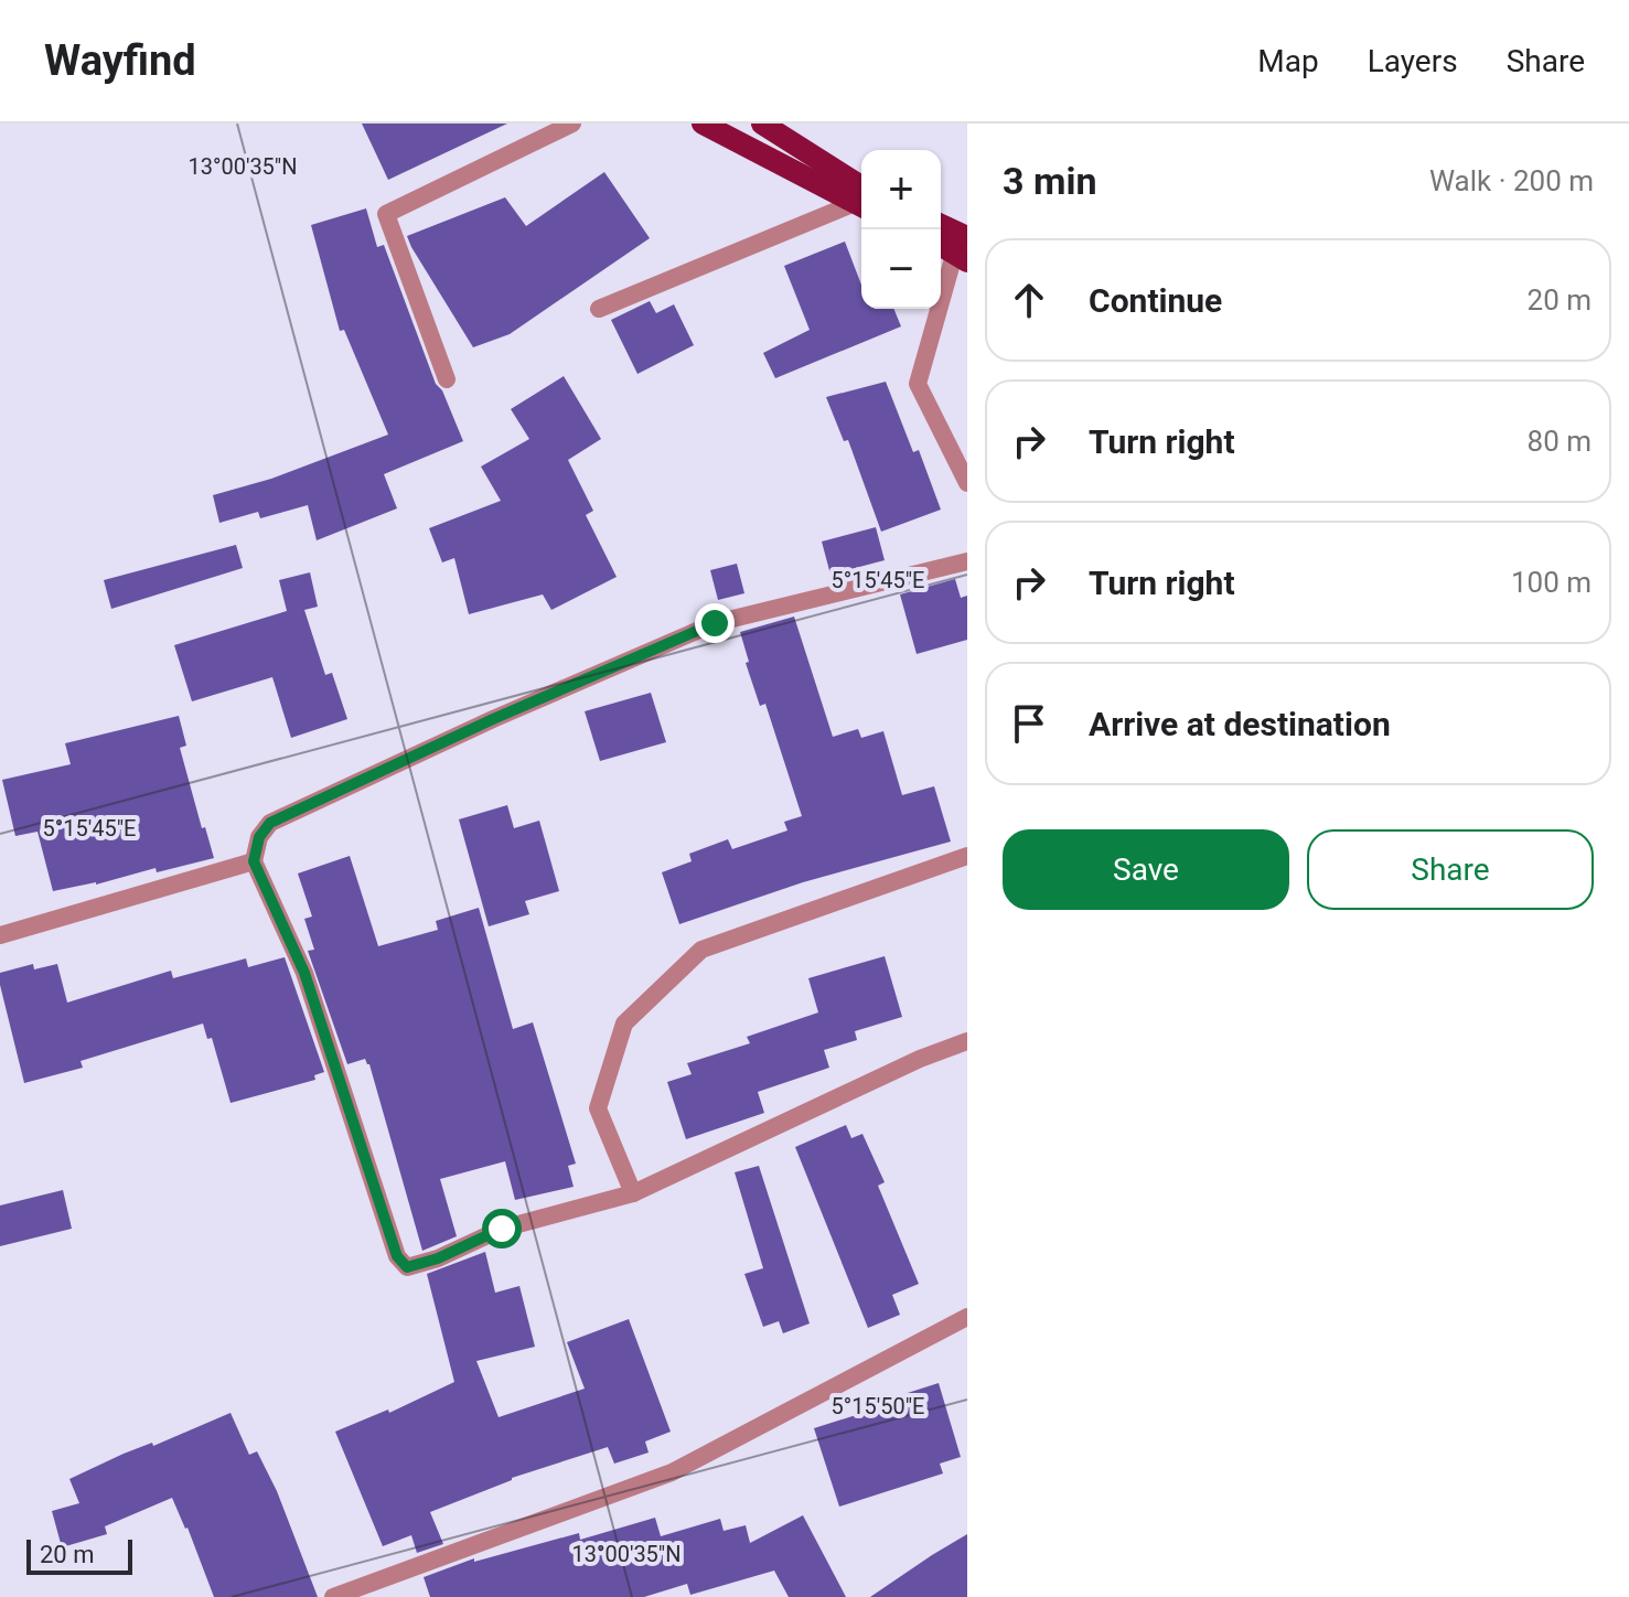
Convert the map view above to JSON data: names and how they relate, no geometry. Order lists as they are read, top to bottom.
{
  "scale_bar": "20 m",
  "page": {
    "header": "Wayfind",
    "nav": ["Map", "Layers", "Share"],
    "heading": ["3 min", "Walk · 200 m"],
    "map_buttons": ["+", "−"],
    "list": [
      ["Continue", "20 m"],
      ["Turn right", "80 m"],
      ["Turn right", "100 m"],
      "Arrive at destination"
    ],
    "buttons": ["Save", "Share"],
    "scale": "20 m"
  },
  "coordinates": ["13°00'35\"N", "5°15'45\"E", "5°15'50\"E"]
}
